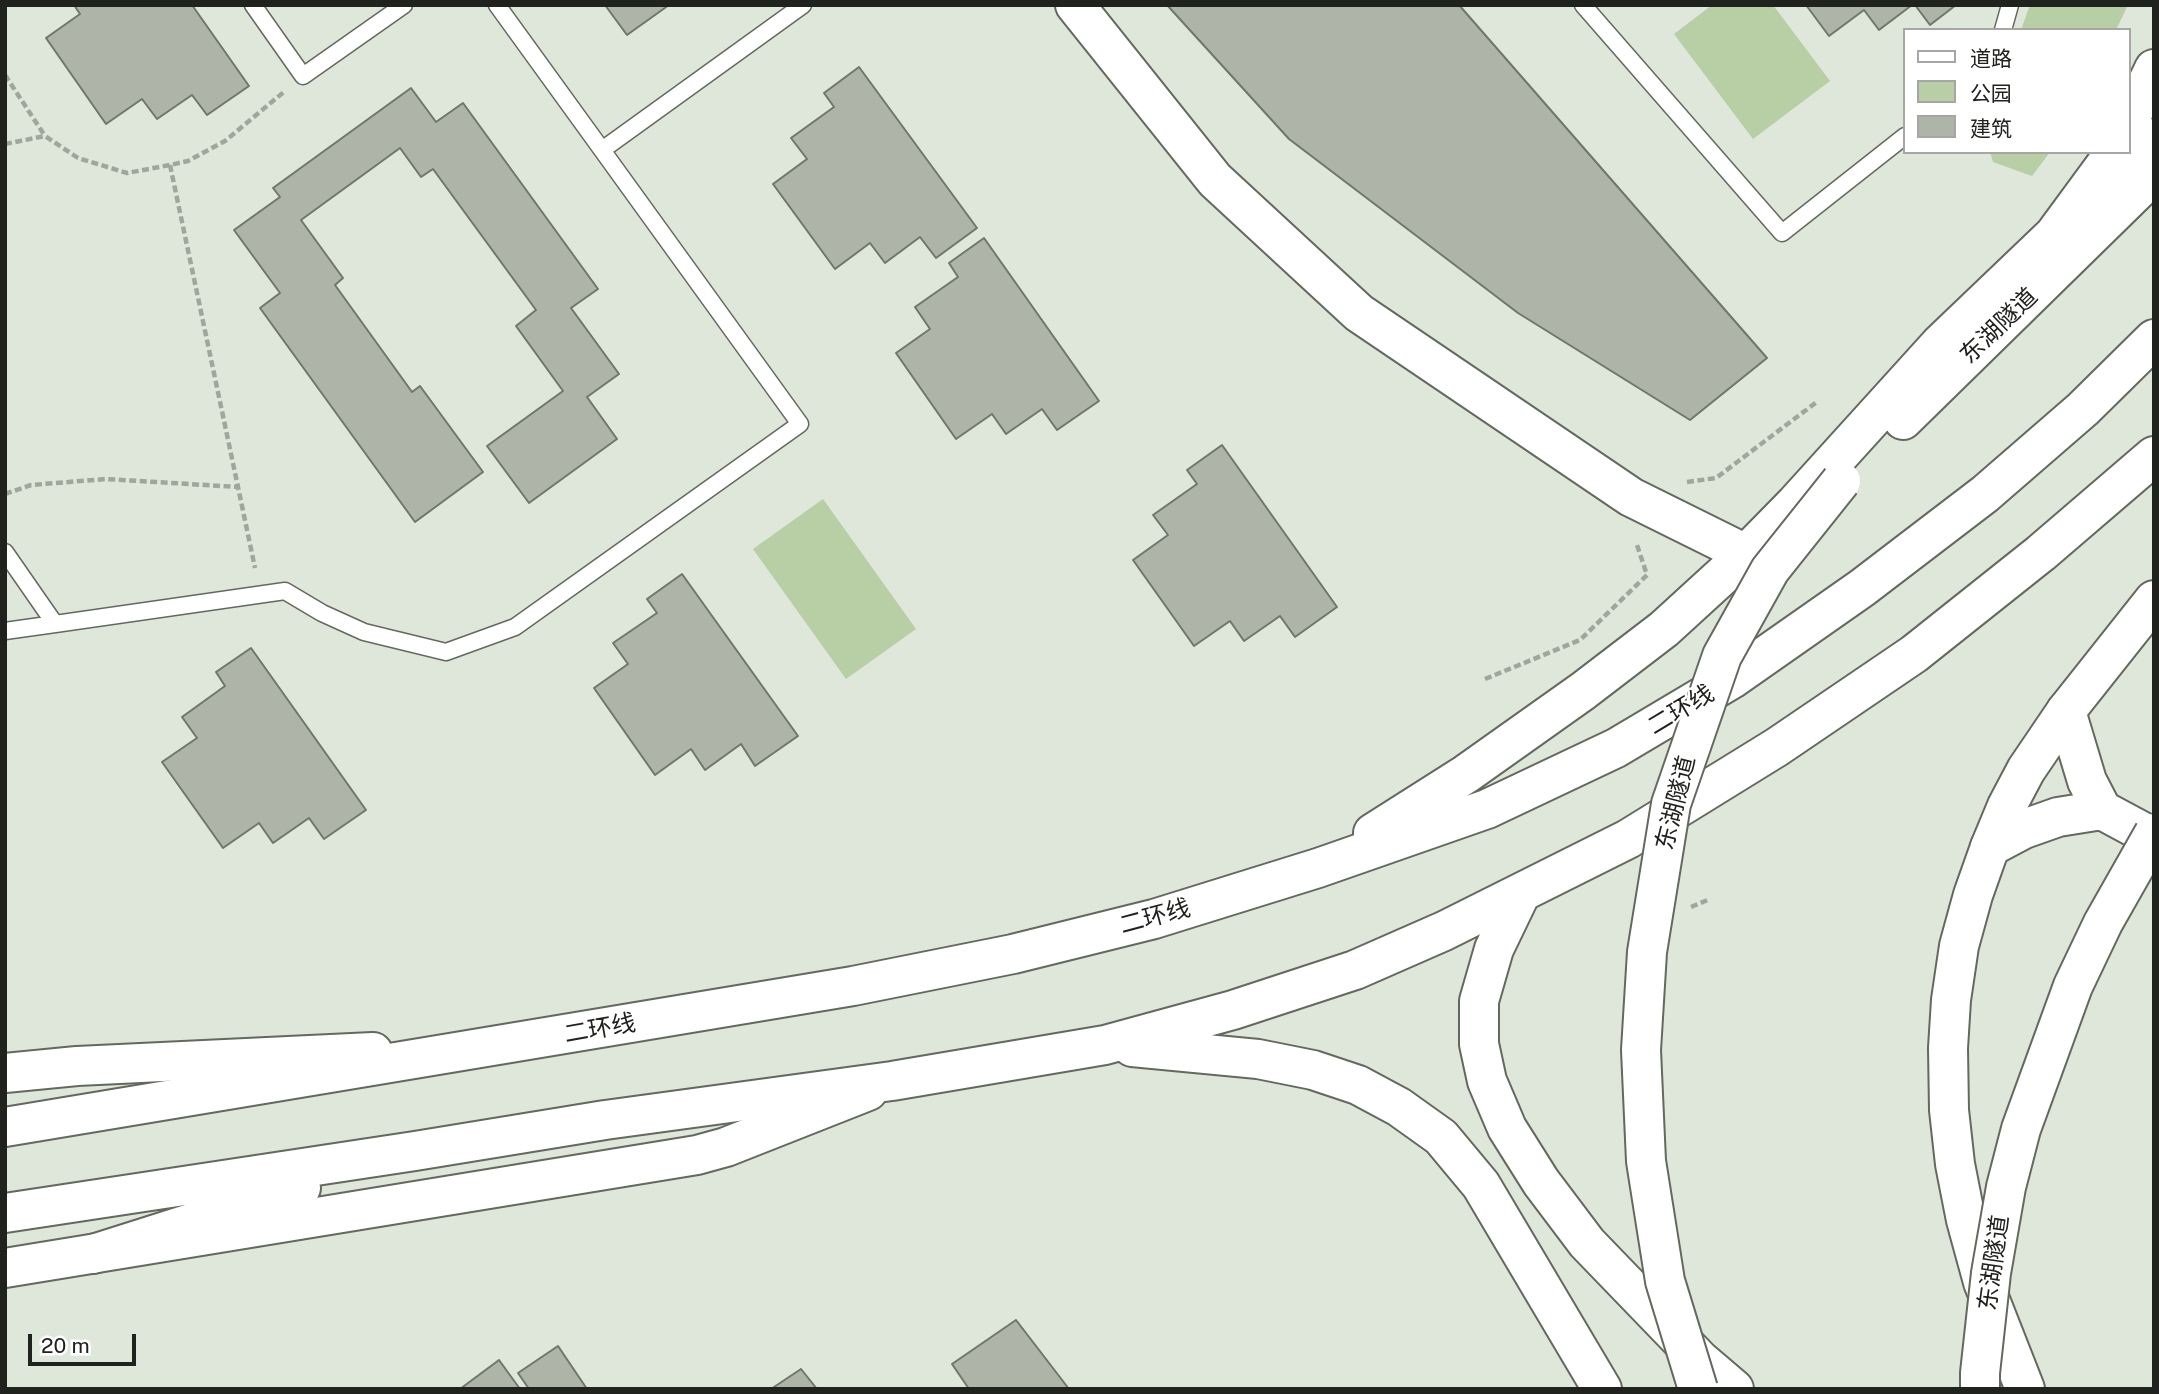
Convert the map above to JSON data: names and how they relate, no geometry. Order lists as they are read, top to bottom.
{
  "streets": {
    "main road": ["东湖隧道", "二环线"]
  },
  "legend": ["道路", "公园", "建筑"],
  "scale_bar": "20 m"
}
